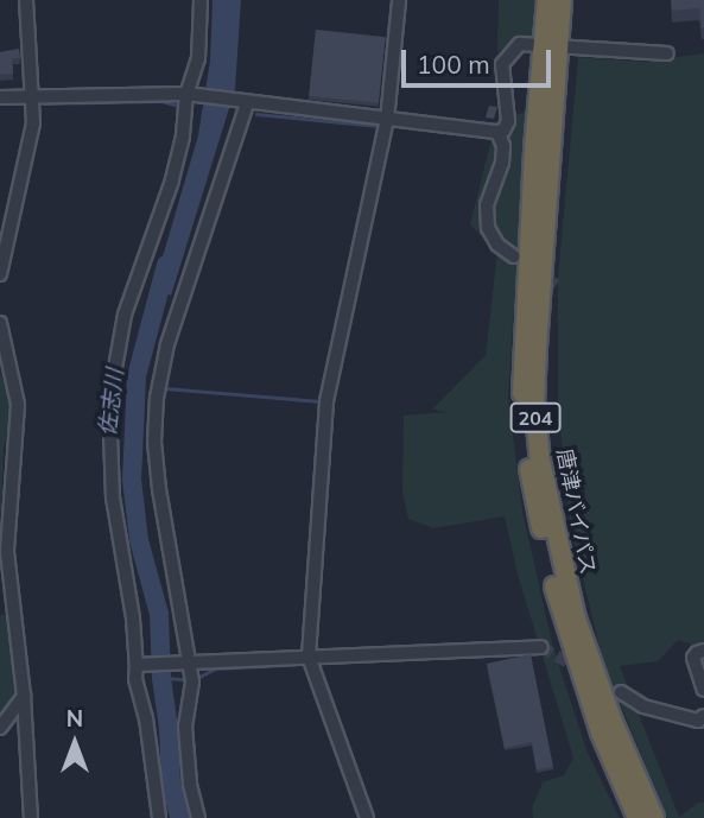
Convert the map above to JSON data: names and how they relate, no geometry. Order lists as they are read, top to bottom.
{
  "streets": {
    "highway": ["204", "唐津バイパス"]
  },
  "water": ["佐志川"],
  "scale_bar": "100 m",
  "north": "top"
}
